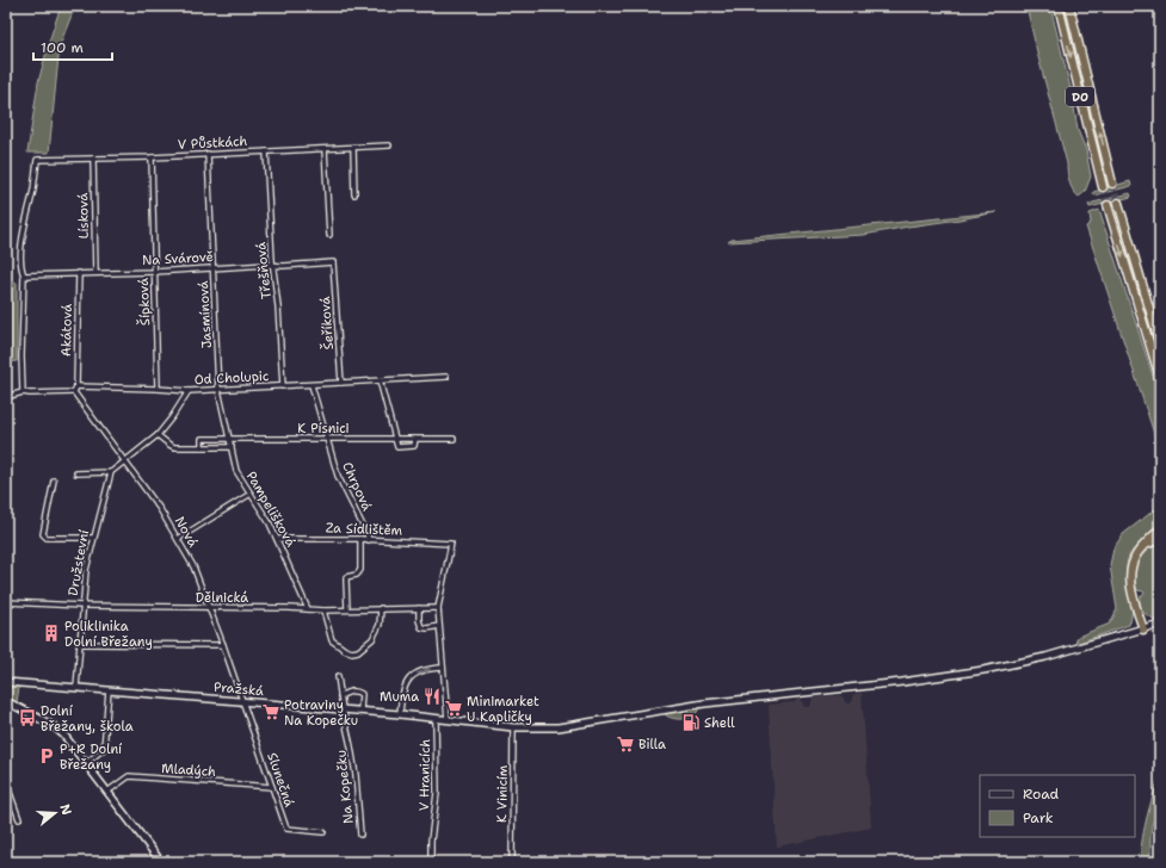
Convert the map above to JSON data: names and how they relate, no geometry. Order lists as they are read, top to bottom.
{
  "streets": {
    "highway": ["D0"],
    "street": [
      "V Půstkách",
      "Lísková",
      "Na Svárově",
      "Třešňová",
      "Šípková",
      "Jasmínová",
      "Šeříková",
      "Akátová",
      "Od Cholupic",
      "K Písnici",
      "Chrpová",
      "Pampelišková",
      "Za Sídlištěm",
      "Nová",
      "Družstevní",
      "Dělnická",
      "Pražská",
      "Mladých",
      "V Hranicích",
      "Slunečná",
      "Na Kopečku",
      "K Vinicím"
    ]
  },
  "crossings": [
    ["V Půstkách", "Lísková"],
    ["V Půstkách", "Na Svárově"],
    ["V Půstkách", "Třešňová"],
    ["V Půstkách", "Šípková"],
    ["V Půstkách", "Jasmínová"],
    ["Lísková", "Na Svárově"],
    ["Na Svárově", "Třešňová"],
    ["Na Svárově", "Šípková"],
    ["Na Svárově", "Jasmínová"],
    ["Na Svárově", "Šeříková"],
    ["Na Svárově", "Akátová"],
    ["Třešňová", "Od Cholupic"],
    ["Šípková", "Od Cholupic"],
    ["Jasmínová", "Od Cholupic"],
    ["Jasmínová", "Pampelišková"],
    ["Šeříková", "Od Cholupic"],
    ["Akátová", "Od Cholupic"],
    ["Od Cholupic", "Chrpová"],
    ["Od Cholupic", "Pampelišková"],
    ["K Písnici", "Chrpová"],
    ["K Písnici", "Pampelišková"],
    ["Chrpová", "Za Sídlištěm"],
    ["Pampelišková", "Za Sídlištěm"],
    ["Pampelišková", "Dělnická"],
    ["Za Sídlištěm", "Dělnická"],
    ["Nová", "Dělnická"],
    ["Nová", "Pražská"],
    ["Nová", "Slunečná"],
    ["Družstevní", "Dělnická"],
    ["Družstevní", "Pražská"],
    ["Pražská", "V Hranicích"],
    ["Pražská", "Slunečná"],
    ["Pražská", "Na Kopečku"],
    ["Pražská", "K Vinicím"],
    ["Mladých", "Slunečná"]
  ],
  "places": {
    "building": ["Poliklinika Dolní Břežany"],
    "restaurant": ["Muma"],
    "supermarket": ["Minimarket U Kapličky", "Potraviny Na Kopečku", "Billa"],
    "bus stop": ["Dolní Břežany, škola"],
    "fuel station": ["Shell"],
    "parking": ["P+R Dolní Břežany"]
  },
  "legend": ["Road", "Park"],
  "scale_bar": "100 m",
  "north": "right"
}
